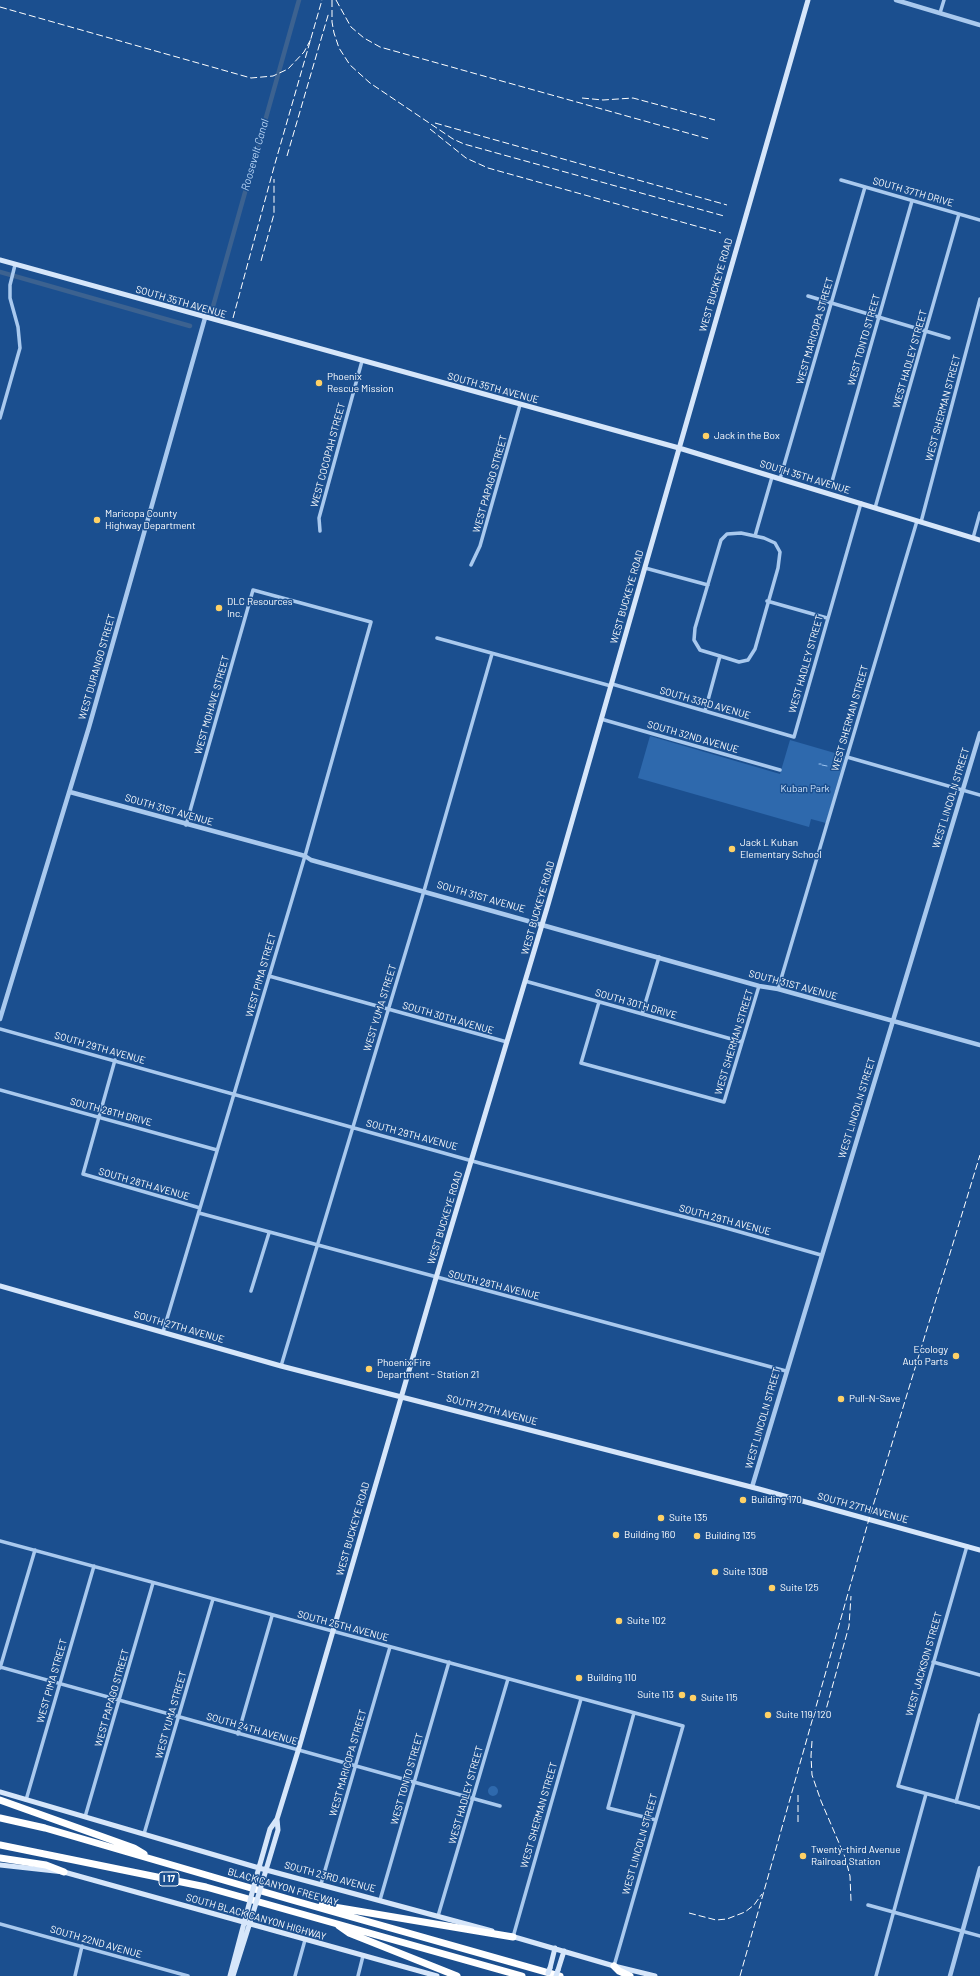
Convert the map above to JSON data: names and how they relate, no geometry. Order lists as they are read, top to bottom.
{
  "streets": {
    "highway": ["I 17", "BLACK CANYON FREEWAY"],
    "main road": [
      "WEST BUCKEYE ROAD",
      "SOUTH 35TH AVENUE",
      "SOUTH 27TH AVENUE",
      "SOUTH 23RD AVENUE",
      "SOUTH BLACK CANYON HIGHWAY"
    ],
    "street": [
      "SOUTH 37TH DRIVE",
      "WEST MARICOPA STREET",
      "WEST TONTO STREET",
      "WEST HADLEY STREET",
      "WEST SHERMAN STREET",
      "WEST COCOPAH STREET",
      "WEST PAPAGO STREET",
      "WEST DURANGO STREET",
      "SOUTH 33RD AVENUE",
      "WEST MOHAVE STREET",
      "SOUTH 32ND AVENUE",
      "WEST LINCOLN STREET",
      "SOUTH 31ST AVENUE",
      "WEST PIMA STREET",
      "SOUTH 30TH DRIVE",
      "WEST YUMA STREET",
      "SOUTH 30TH AVENUE",
      "SOUTH 29TH AVENUE",
      "SOUTH 28TH DRIVE",
      "SOUTH 28TH AVENUE",
      "SOUTH 25TH AVENUE",
      "WEST JACKSON STREET",
      "SOUTH 24TH AVENUE",
      "SOUTH 22ND AVENUE"
    ]
  },
  "crossings": [
    ["SOUTH 37TH DRIVE", "WEST MARICOPA STREET"],
    ["SOUTH 37TH DRIVE", "WEST TONTO STREET"],
    ["SOUTH 37TH DRIVE", "WEST HADLEY STREET"],
    ["WEST BUCKEYE ROAD", "SOUTH 35TH AVENUE"],
    ["WEST BUCKEYE ROAD", "SOUTH 33RD AVENUE"],
    ["WEST BUCKEYE ROAD", "SOUTH 32ND AVENUE"],
    ["WEST BUCKEYE ROAD", "SOUTH 31ST AVENUE"],
    ["WEST BUCKEYE ROAD", "SOUTH 30TH DRIVE"],
    ["WEST BUCKEYE ROAD", "SOUTH 30TH AVENUE"],
    ["WEST BUCKEYE ROAD", "SOUTH 29TH AVENUE"],
    ["WEST BUCKEYE ROAD", "SOUTH 28TH AVENUE"],
    ["WEST BUCKEYE ROAD", "SOUTH 27TH AVENUE"],
    ["WEST BUCKEYE ROAD", "SOUTH 25TH AVENUE"],
    ["WEST BUCKEYE ROAD", "SOUTH 24TH AVENUE"],
    ["WEST BUCKEYE ROAD", "SOUTH 23RD AVENUE"],
    ["WEST BUCKEYE ROAD", "SOUTH BLACK CANYON HIGHWAY"],
    ["SOUTH 35TH AVENUE", "WEST MARICOPA STREET"],
    ["SOUTH 35TH AVENUE", "WEST HADLEY STREET"],
    ["SOUTH 35TH AVENUE", "WEST SHERMAN STREET"],
    ["SOUTH 35TH AVENUE", "WEST COCOPAH STREET"],
    ["SOUTH 35TH AVENUE", "WEST PAPAGO STREET"],
    ["SOUTH 35TH AVENUE", "WEST DURANGO STREET"],
    ["WEST MARICOPA STREET", "SOUTH 25TH AVENUE"],
    ["WEST MARICOPA STREET", "SOUTH 24TH AVENUE"],
    ["WEST MARICOPA STREET", "SOUTH 23RD AVENUE"],
    ["WEST TONTO STREET", "SOUTH 25TH AVENUE"],
    ["WEST TONTO STREET", "SOUTH 24TH AVENUE"],
    ["WEST TONTO STREET", "SOUTH 23RD AVENUE"],
    ["WEST HADLEY STREET", "SOUTH 33RD AVENUE"],
    ["WEST HADLEY STREET", "SOUTH 25TH AVENUE"],
    ["WEST HADLEY STREET", "SOUTH 24TH AVENUE"],
    ["WEST HADLEY STREET", "SOUTH 23RD AVENUE"],
    ["WEST SHERMAN STREET", "SOUTH 31ST AVENUE"],
    ["WEST SHERMAN STREET", "SOUTH 30TH DRIVE"],
    ["WEST SHERMAN STREET", "SOUTH 25TH AVENUE"],
    ["WEST SHERMAN STREET", "SOUTH 23RD AVENUE"],
    ["WEST PAPAGO STREET", "SOUTH 25TH AVENUE"],
    ["WEST PAPAGO STREET", "SOUTH 24TH AVENUE"],
    ["WEST PAPAGO STREET", "SOUTH 23RD AVENUE"],
    ["WEST DURANGO STREET", "SOUTH 31ST AVENUE"],
    ["SOUTH 33RD AVENUE", "WEST YUMA STREET"],
    ["WEST MOHAVE STREET", "SOUTH 31ST AVENUE"],
    ["WEST MOHAVE STREET", "WEST PIMA STREET"],
    ["WEST LINCOLN STREET", "SOUTH 31ST AVENUE"],
    ["WEST LINCOLN STREET", "SOUTH 29TH AVENUE"],
    ["WEST LINCOLN STREET", "SOUTH 28TH AVENUE"],
    ["WEST LINCOLN STREET", "SOUTH 27TH AVENUE"],
    ["WEST LINCOLN STREET", "SOUTH 25TH AVENUE"],
    ["WEST LINCOLN STREET", "SOUTH 23RD AVENUE"],
    ["SOUTH 31ST AVENUE", "WEST PIMA STREET"],
    ["SOUTH 31ST AVENUE", "WEST YUMA STREET"],
    ["WEST PIMA STREET", "SOUTH 30TH AVENUE"],
    ["WEST PIMA STREET", "SOUTH 29TH AVENUE"],
    ["WEST PIMA STREET", "SOUTH 28TH DRIVE"],
    ["WEST PIMA STREET", "SOUTH 28TH AVENUE"],
    ["WEST PIMA STREET", "SOUTH 27TH AVENUE"],
    ["WEST PIMA STREET", "SOUTH 25TH AVENUE"],
    ["WEST PIMA STREET", "SOUTH 24TH AVENUE"],
    ["WEST PIMA STREET", "SOUTH 23RD AVENUE"],
    ["WEST YUMA STREET", "SOUTH 30TH AVENUE"],
    ["WEST YUMA STREET", "SOUTH 29TH AVENUE"],
    ["WEST YUMA STREET", "SOUTH 28TH AVENUE"],
    ["WEST YUMA STREET", "SOUTH 27TH AVENUE"],
    ["WEST YUMA STREET", "SOUTH 25TH AVENUE"],
    ["WEST YUMA STREET", "SOUTH 24TH AVENUE"],
    ["WEST YUMA STREET", "SOUTH 23RD AVENUE"],
    ["SOUTH 28TH DRIVE", "SOUTH 28TH AVENUE"],
    ["SOUTH 27TH AVENUE", "WEST JACKSON STREET"]
  ],
  "water": ["Roosevelt Canal"],
  "parks": ["Kuban Park"],
  "places": [
    "Phoenix Rescue Mission",
    "Jack in the Box",
    "Maricopa County Highway Department",
    "DLC Resources Inc.",
    "Jack L Kuban Elementary School",
    "Ecology Auto Parts",
    "Phoenix Fire Department - Station 21",
    "Pull-N-Save",
    "Building 170",
    "Suite 135",
    "Building 160",
    "Building 135",
    "Suite 130B",
    "Suite 125",
    "Suite 102",
    "Building 110",
    "Suite 113",
    "Suite 115",
    "Suite 119/120",
    "Twenty-third Avenue Railroad Station"
  ]
}
